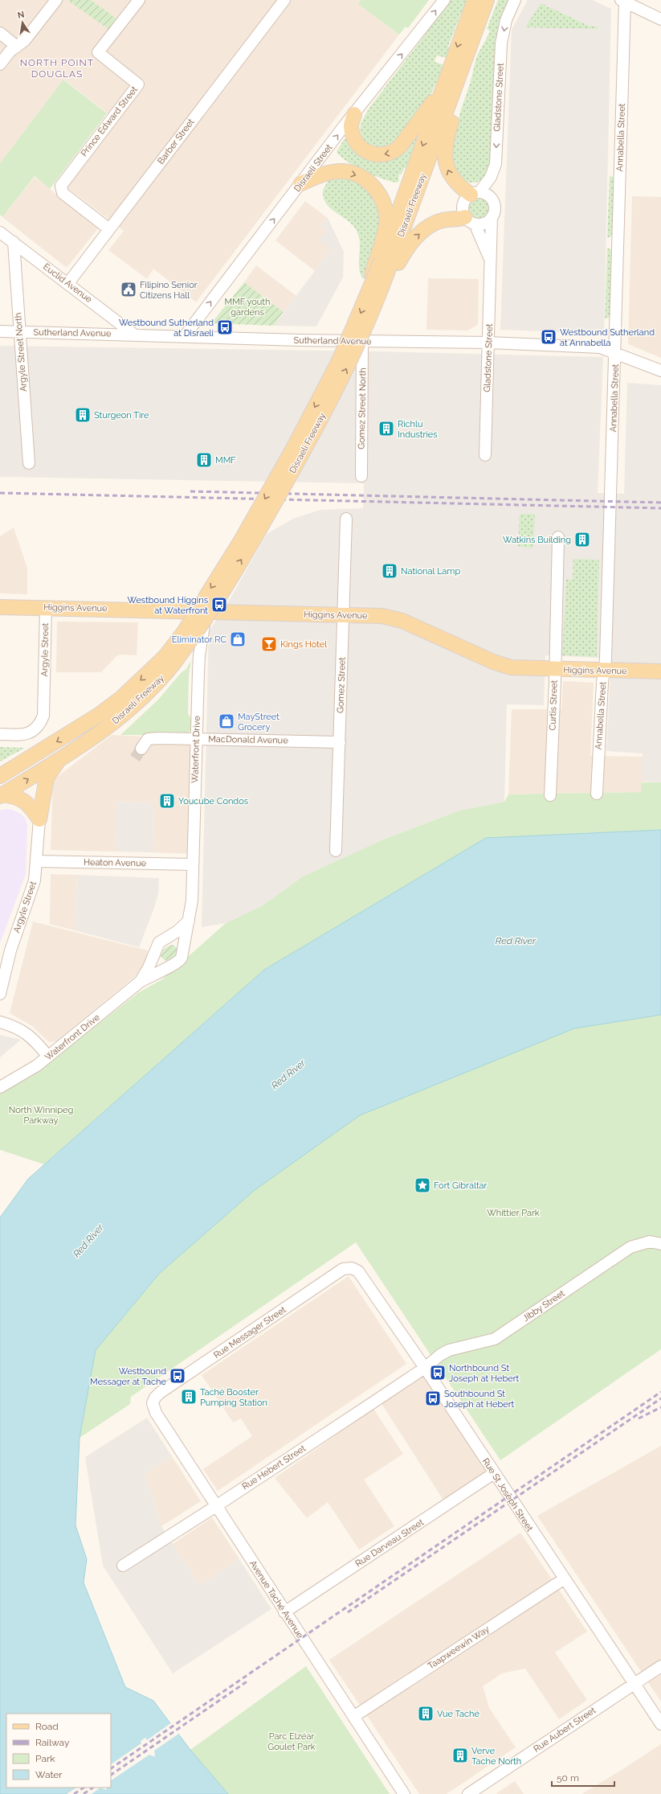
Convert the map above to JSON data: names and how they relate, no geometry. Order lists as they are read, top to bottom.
{
  "streets": {
    "main road": ["Disraeli Freeway", "Higgins Avenue"],
    "street": [
      "Gladstone Street",
      "Prince Edward Street",
      "Annabella Street",
      "Barber Street",
      "Disraeli Street",
      "Euclid Avenue",
      "Sutherland Avenue",
      "Argyle Street North",
      "Gomez Street North",
      "Argyle Street",
      "Gomez Street",
      "Curtis Street",
      "MacDonald Avenue",
      "Waterfront Drive",
      "Heaton Avenue",
      "Jibby Street",
      "Rue Messager Street",
      "Rue Hebert Street",
      "Rue St Joseph Street",
      "Rue Darveau Street",
      "Avenue Taché Avenue",
      "Taapweewin Way",
      "Rue Aubert Street"
    ]
  },
  "crossings": [
    ["Gladstone Street", "Sutherland Avenue"],
    ["Prince Edward Street", "Barber Street"],
    ["Annabella Street", "Sutherland Avenue"],
    ["Annabella Street", "Higgins Avenue"],
    ["Barber Street", "Euclid Avenue"],
    ["Disraeli Street", "Sutherland Avenue"],
    ["Euclid Avenue", "Sutherland Avenue"],
    ["Euclid Avenue", "Argyle Street North"],
    ["Sutherland Avenue", "Argyle Street North"],
    ["Sutherland Avenue", "Gomez Street North"],
    ["Higgins Avenue", "Argyle Street"],
    ["Higgins Avenue", "Gomez Street"],
    ["Higgins Avenue", "Curtis Street"],
    ["Higgins Avenue", "Waterfront Drive"],
    ["Argyle Street", "Heaton Avenue"],
    ["Gomez Street", "MacDonald Avenue"],
    ["MacDonald Avenue", "Waterfront Drive"],
    ["Waterfront Drive", "Heaton Avenue"],
    ["Jibby Street", "Rue Hebert Street"],
    ["Jibby Street", "Rue St Joseph Street"],
    ["Rue Messager Street", "Rue St Joseph Street"],
    ["Rue Messager Street", "Avenue Taché Avenue"],
    ["Rue Hebert Street", "Rue St Joseph Street"],
    ["Rue Hebert Street", "Avenue Taché Avenue"],
    ["Rue St Joseph Street", "Rue Darveau Street"],
    ["Rue St Joseph Street", "Taapweewin Way"],
    ["Rue St Joseph Street", "Rue Aubert Street"],
    ["Rue Darveau Street", "Avenue Taché Avenue"],
    ["Avenue Taché Avenue", "Taapweewin Way"]
  ],
  "one_way": ["Gladstone Street", "Disraeli Street"],
  "districts": ["NORTH POINT DOUGLAS"],
  "water": ["Red River"],
  "parks": [
    "MMF youth gardens",
    "North Winnipeg Parkway",
    "Whittier Park",
    "Parc Elzéar Goulet Park"
  ],
  "places": {
    "public building": ["Filipino Senior Citizens Hall"],
    "bus stop": [
      "Westbound Sutherland at Disraeli",
      "Westbound Sutherland at Annabella",
      "Westbound Higgins at Waterfront",
      "Northbound St Joseph at Hebert",
      "Westbound Messager at Tache",
      "Southbound St Joseph at Hebert"
    ],
    "building": [
      "Sturgeon Tire",
      "Richlu Industries",
      "MMF",
      "Watkins Building",
      "National Lamp",
      "Youcube Condos",
      "Taché Booster Pumping Station",
      "Vue Taché",
      "Verve Tache North"
    ],
    "shop": ["Eliminator RC", "MayStreet Grocery"],
    "bar": ["Kings Hotel"],
    "place": ["Fort Gibraltar"]
  },
  "legend": [
    "Road",
    "Railway",
    "Park",
    "Water"
  ],
  "scale_bar": "50 m",
  "north": "top"
}
